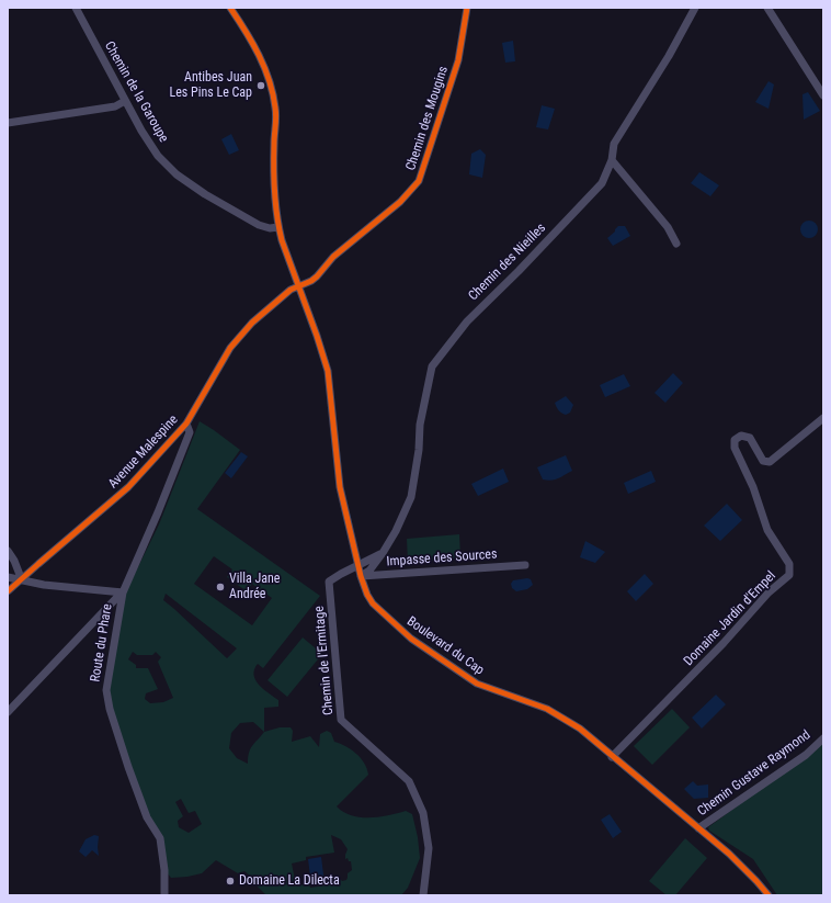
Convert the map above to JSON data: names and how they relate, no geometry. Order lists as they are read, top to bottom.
{
  "streets": {
    "street": [
      "Chemin de la Garoupe",
      "Chemin des Mougins",
      "Chemin des Nieilles",
      "Avenue Malespine",
      "Impasse des Sources",
      "Domaine Jardin d'Empel",
      "Route du Phare",
      "Boulevard du Cap",
      "Chemin de l'Ermitage",
      "Chemin Gustave Raymond"
    ]
  },
  "crossings": [
    ["Chemin de la Garoupe", "Boulevard du Cap"],
    ["Chemin des Mougins", "Avenue Malespine"],
    ["Chemin des Mougins", "Boulevard du Cap"],
    ["Chemin des Nieilles", "Impasse des Sources"],
    ["Chemin des Nieilles", "Boulevard du Cap"],
    ["Avenue Malespine", "Route du Phare"],
    ["Avenue Malespine", "Boulevard du Cap"],
    ["Impasse des Sources", "Boulevard du Cap"],
    ["Domaine Jardin d'Empel", "Boulevard du Cap"],
    ["Boulevard du Cap", "Chemin de l'Ermitage"],
    ["Boulevard du Cap", "Chemin Gustave Raymond"]
  ],
  "places": ["Antibes Juan Les Pins Le Cap", "Villa Jane Andrée", "Domaine La Dilecta"]
}
